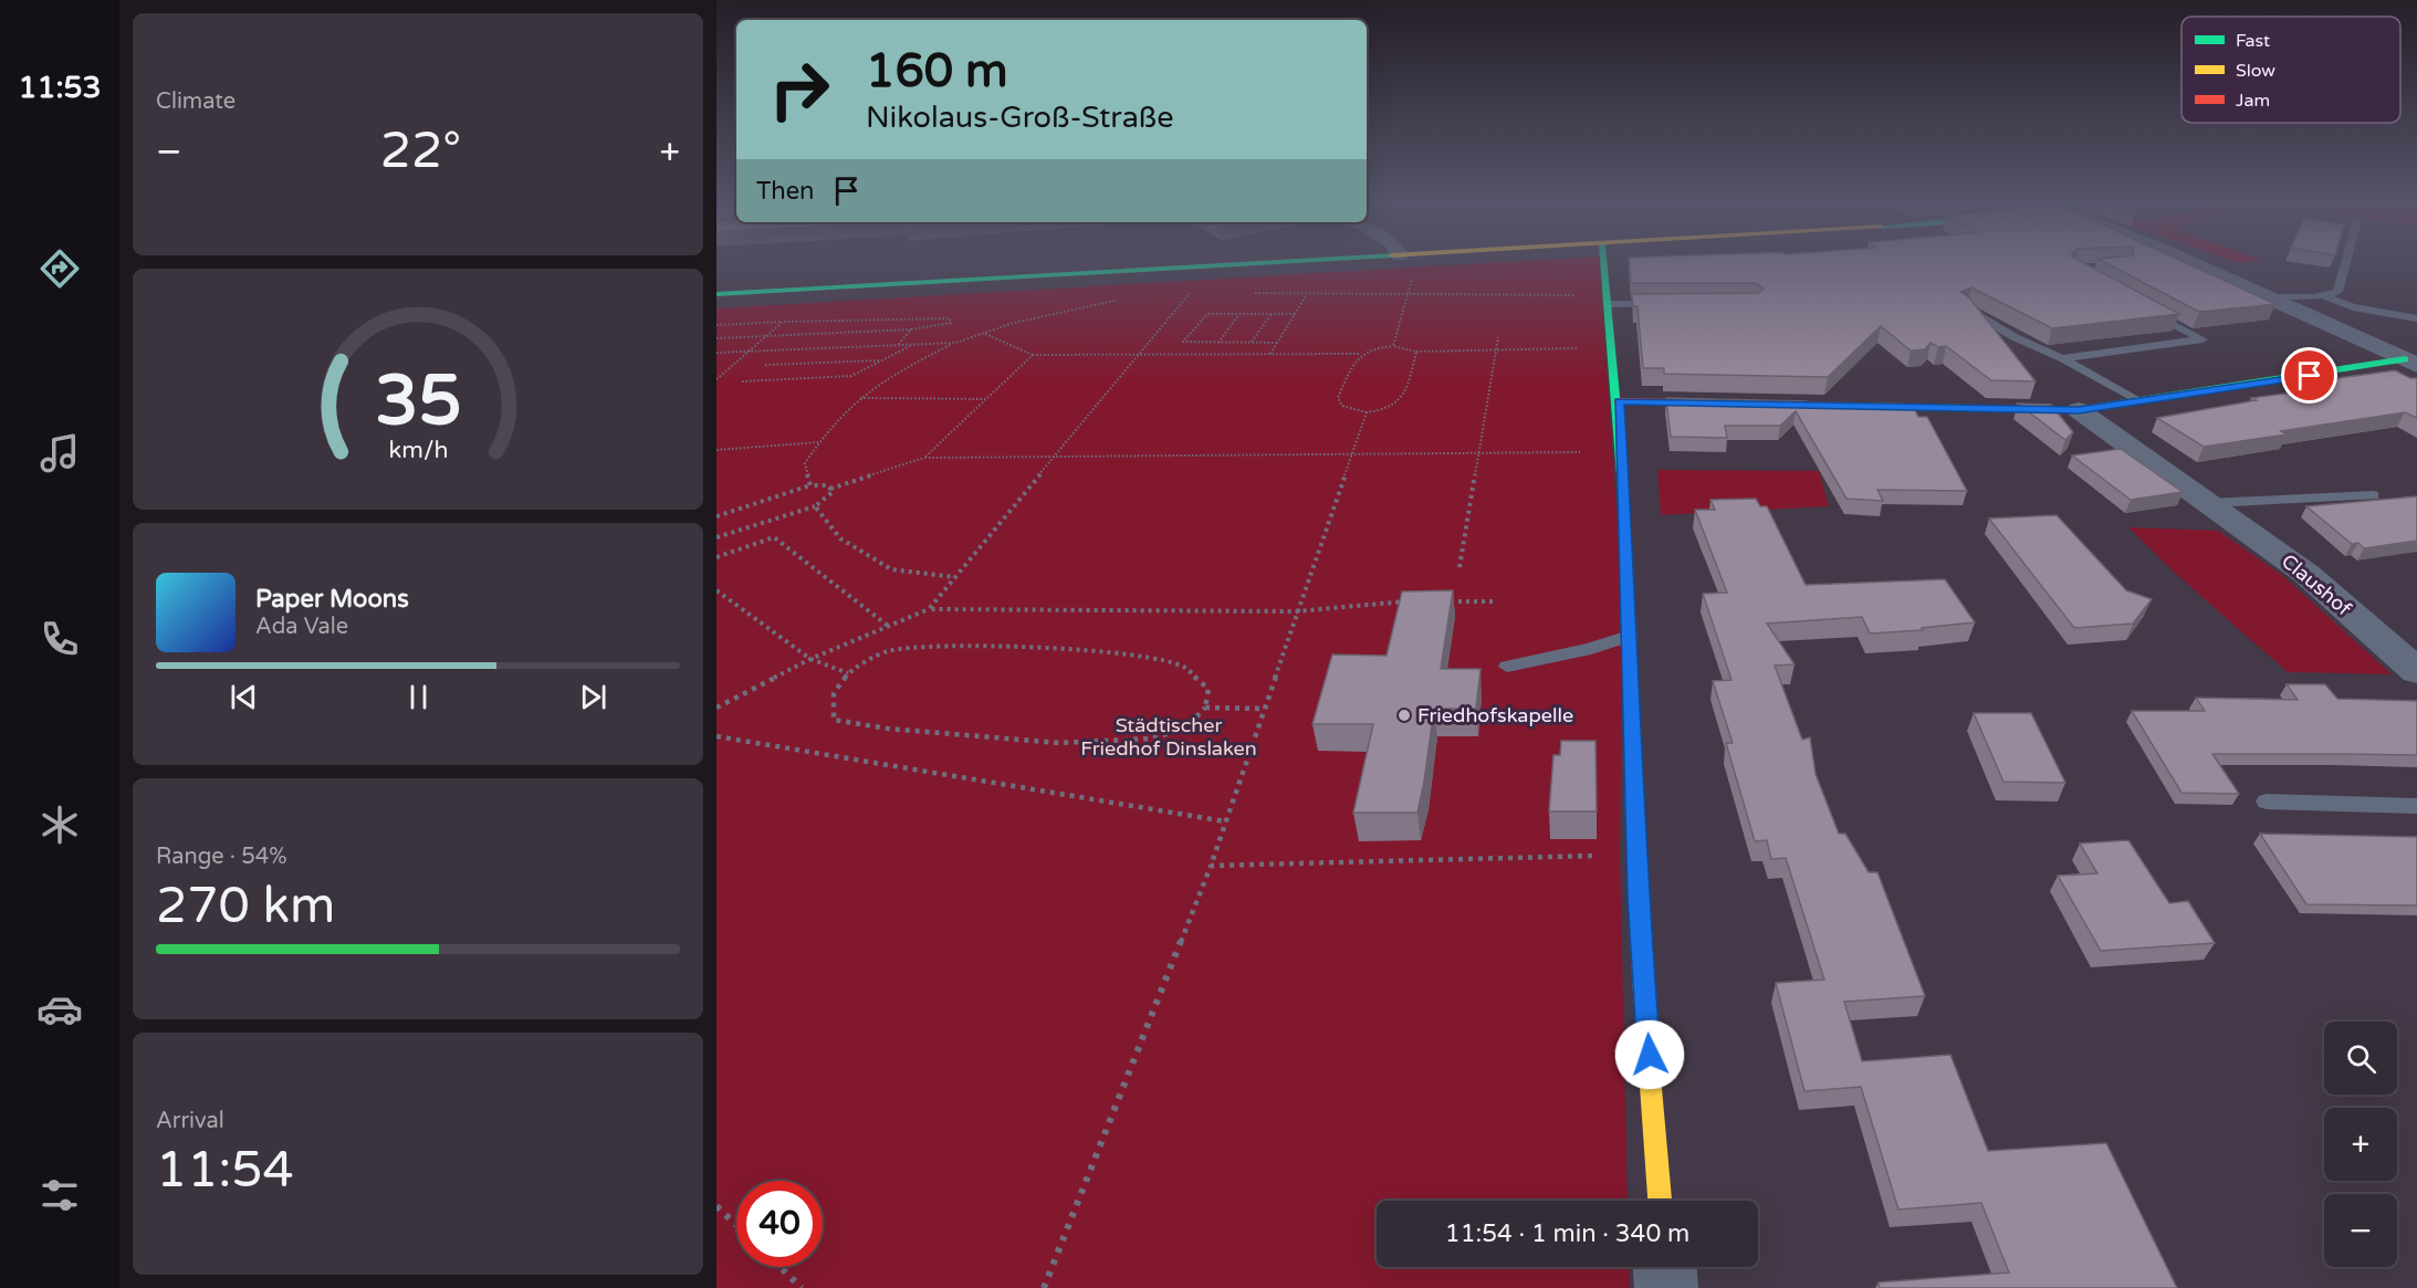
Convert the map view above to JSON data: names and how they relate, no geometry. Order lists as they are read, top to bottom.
{
  "streets": {
    "street": ["Claushof"]
  },
  "parks": ["Städtischer Friedhof Dinslaken"],
  "places": ["Friedhofskapelle"],
  "legend": ["Fast", "Slow", "Jam"],
  "page": {
    "tabs": "11:53",
    "tile": [
      "Climate",
      ["Range · 54%", "270 km"],
      ["Arrival", "11:54"]
    ],
    "turn": ["160 m", "Nikolaus-Groß-Straße"],
    "heat": ["−", "22°", "+"],
    "then": "Then",
    "song": ["Paper Moons", "Ada Vale"],
    "map_buttons": ["+", "−"],
    "limit": "40",
    "trip": "11:54 · 1 min · 340 m",
    "gauge": ["35", "km/h"]
  }
}
